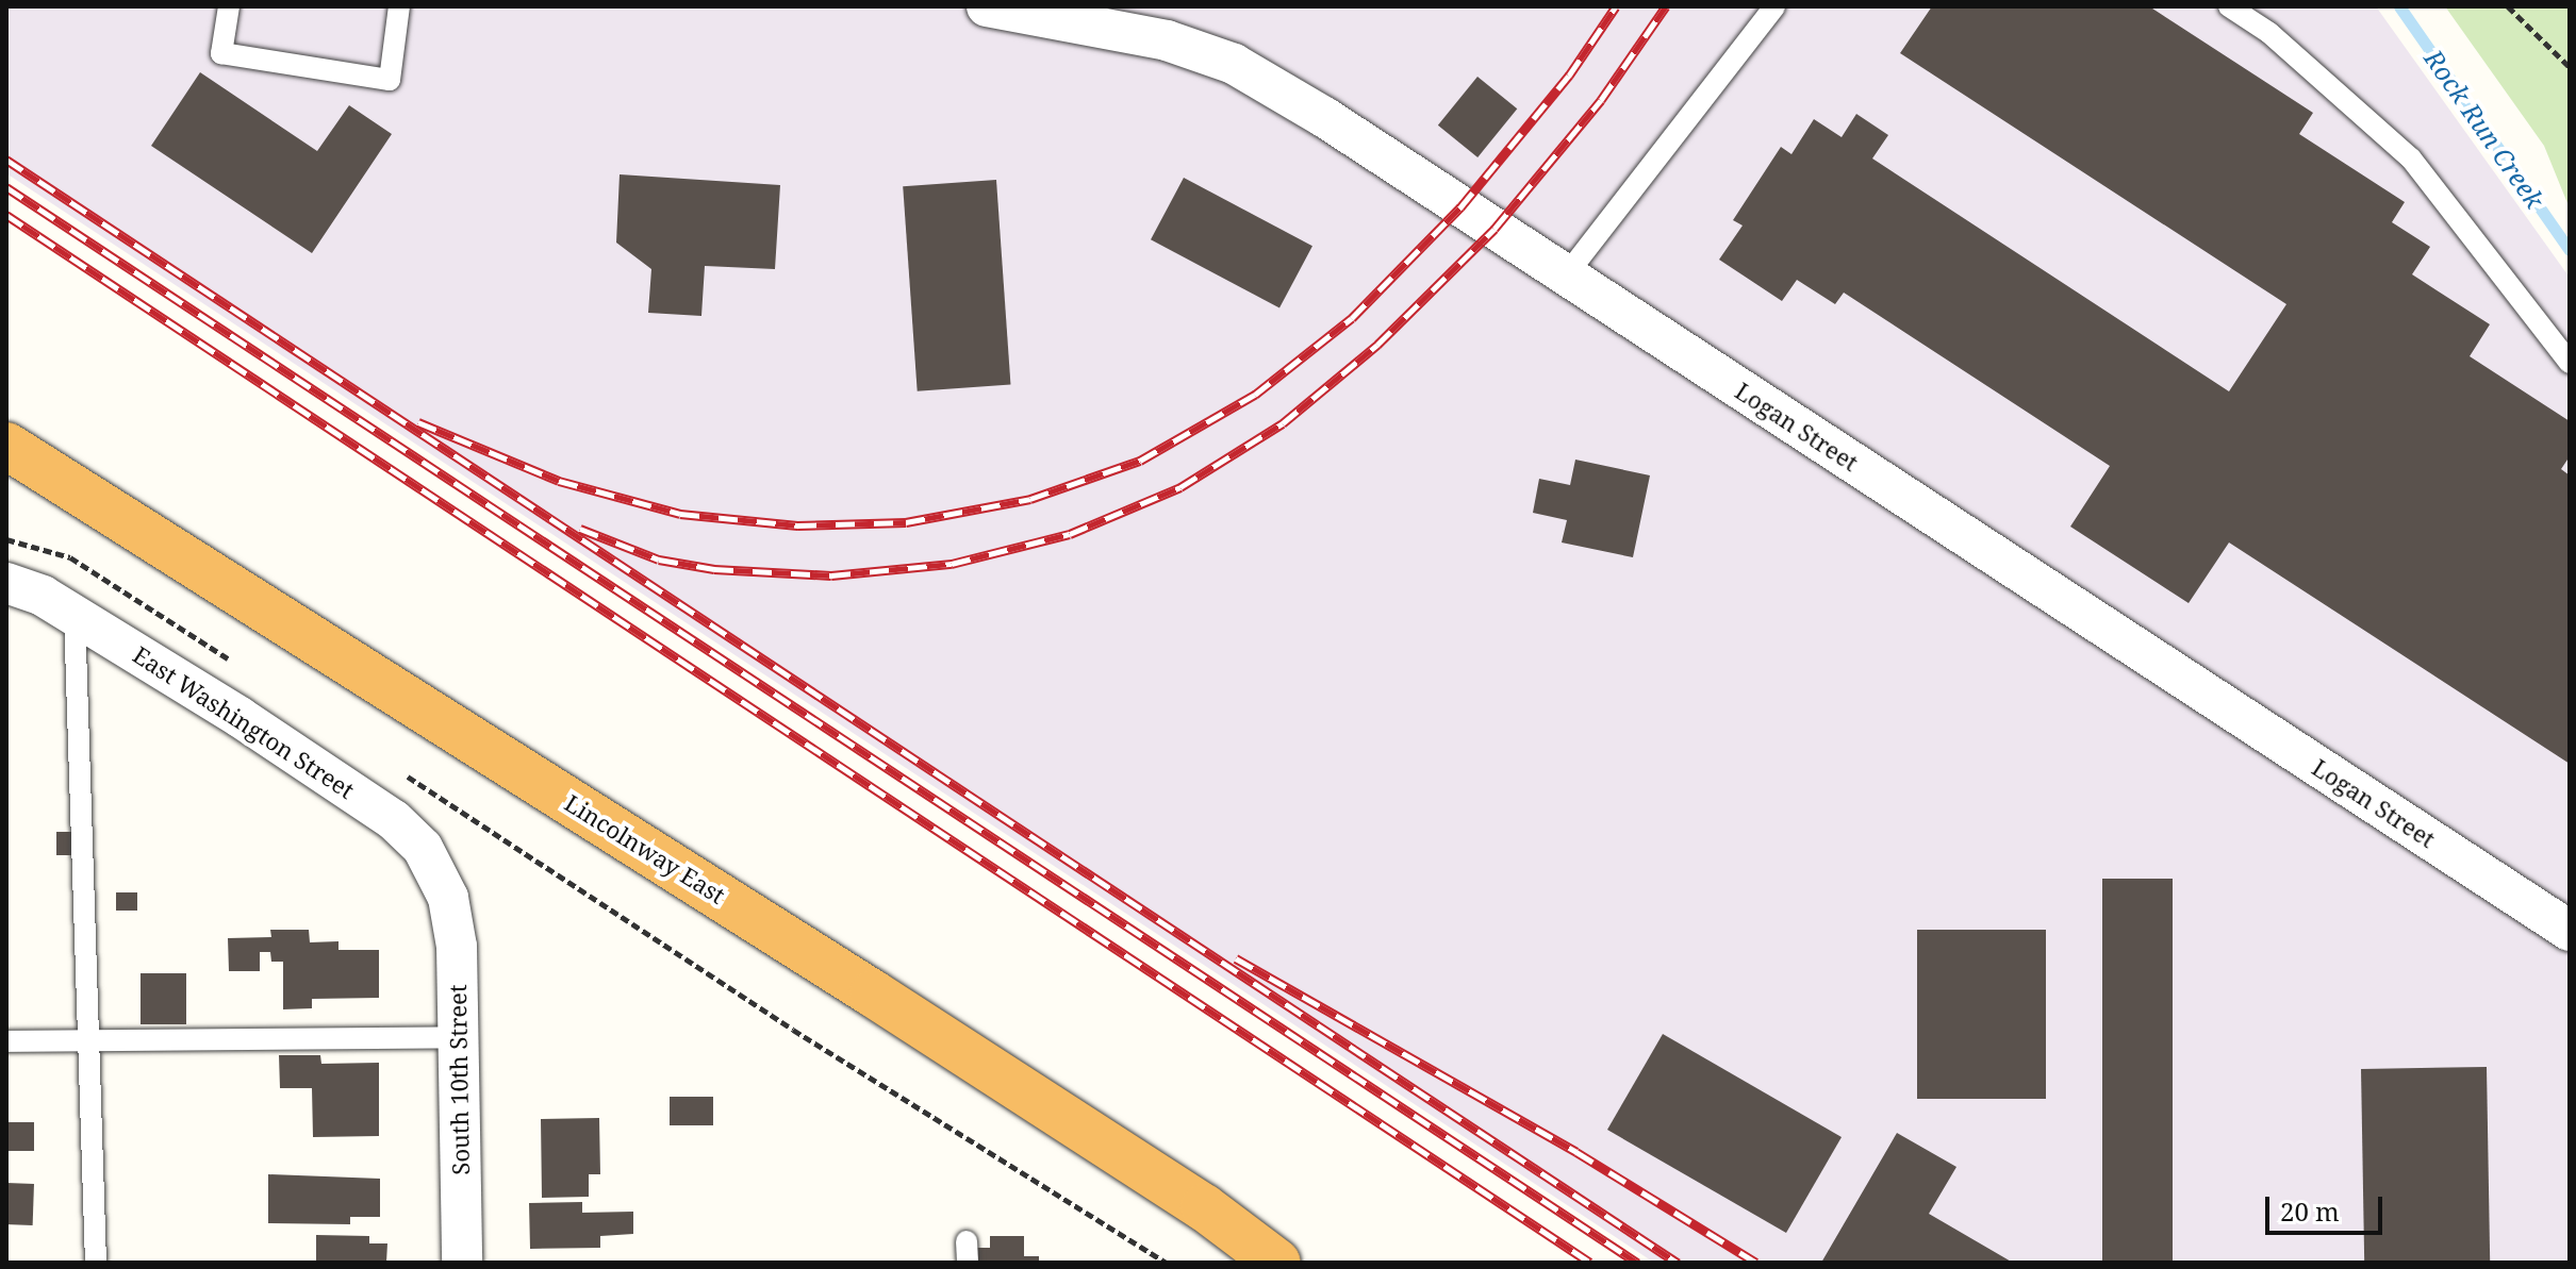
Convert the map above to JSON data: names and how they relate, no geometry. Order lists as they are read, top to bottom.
{
  "streets": {
    "highway": ["Lincolnway East"],
    "street": ["Logan Street", "East Washington Street", "South 10th Street"]
  },
  "crossings": [
    ["East Washington Street", "South 10th Street"]
  ],
  "water": ["Rock Run Creek"],
  "scale_bar": "20 m"
}
